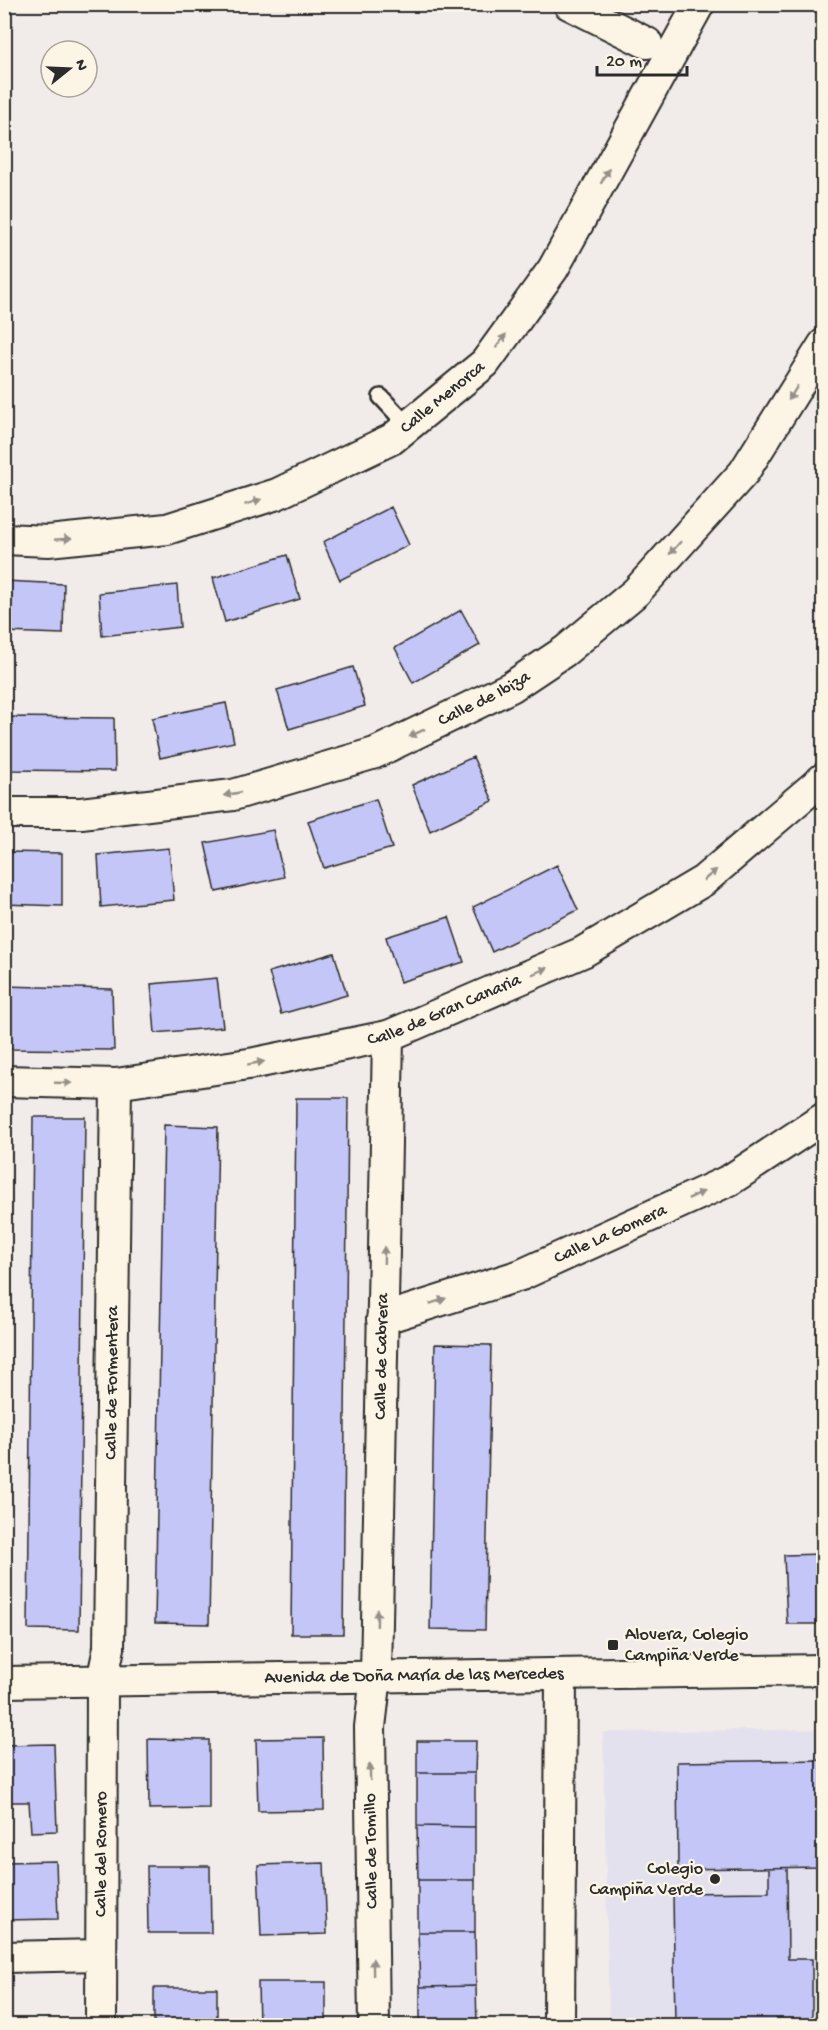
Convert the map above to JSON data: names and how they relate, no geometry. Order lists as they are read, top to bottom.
{
  "streets": {
    "street": [
      "Calle Menorca",
      "Calle de Ibiza",
      "Calle de Gran Canaria",
      "Calle La Gomera",
      "Calle de Cabrera",
      "Calle de Formentera",
      "Avenida de Doña María de las Mercedes",
      "Calle de Tomillo",
      "Calle del Romero"
    ]
  },
  "crossings": [
    ["Calle de Gran Canaria", "Calle de Cabrera"],
    ["Calle de Gran Canaria", "Calle de Formentera"],
    ["Calle La Gomera", "Calle de Cabrera"],
    ["Calle de Cabrera", "Avenida de Doña María de las Mercedes"],
    ["Calle de Cabrera", "Calle de Tomillo"],
    ["Calle de Formentera", "Avenida de Doña María de las Mercedes"],
    ["Calle de Formentera", "Calle del Romero"],
    ["Avenida de Doña María de las Mercedes", "Calle de Tomillo"],
    ["Avenida de Doña María de las Mercedes", "Calle del Romero"]
  ],
  "one_way": [
    "Calle Menorca",
    "Calle de Ibiza",
    "Calle de Gran Canaria",
    "Calle La Gomera",
    "Calle de Cabrera"
  ],
  "places": {
    "transit": ["Alovera, Colegio Campiña Verde"],
    "other": ["Colegio Campiña Verde"]
  },
  "scale_bar": "20 m",
  "north": "right"
}
